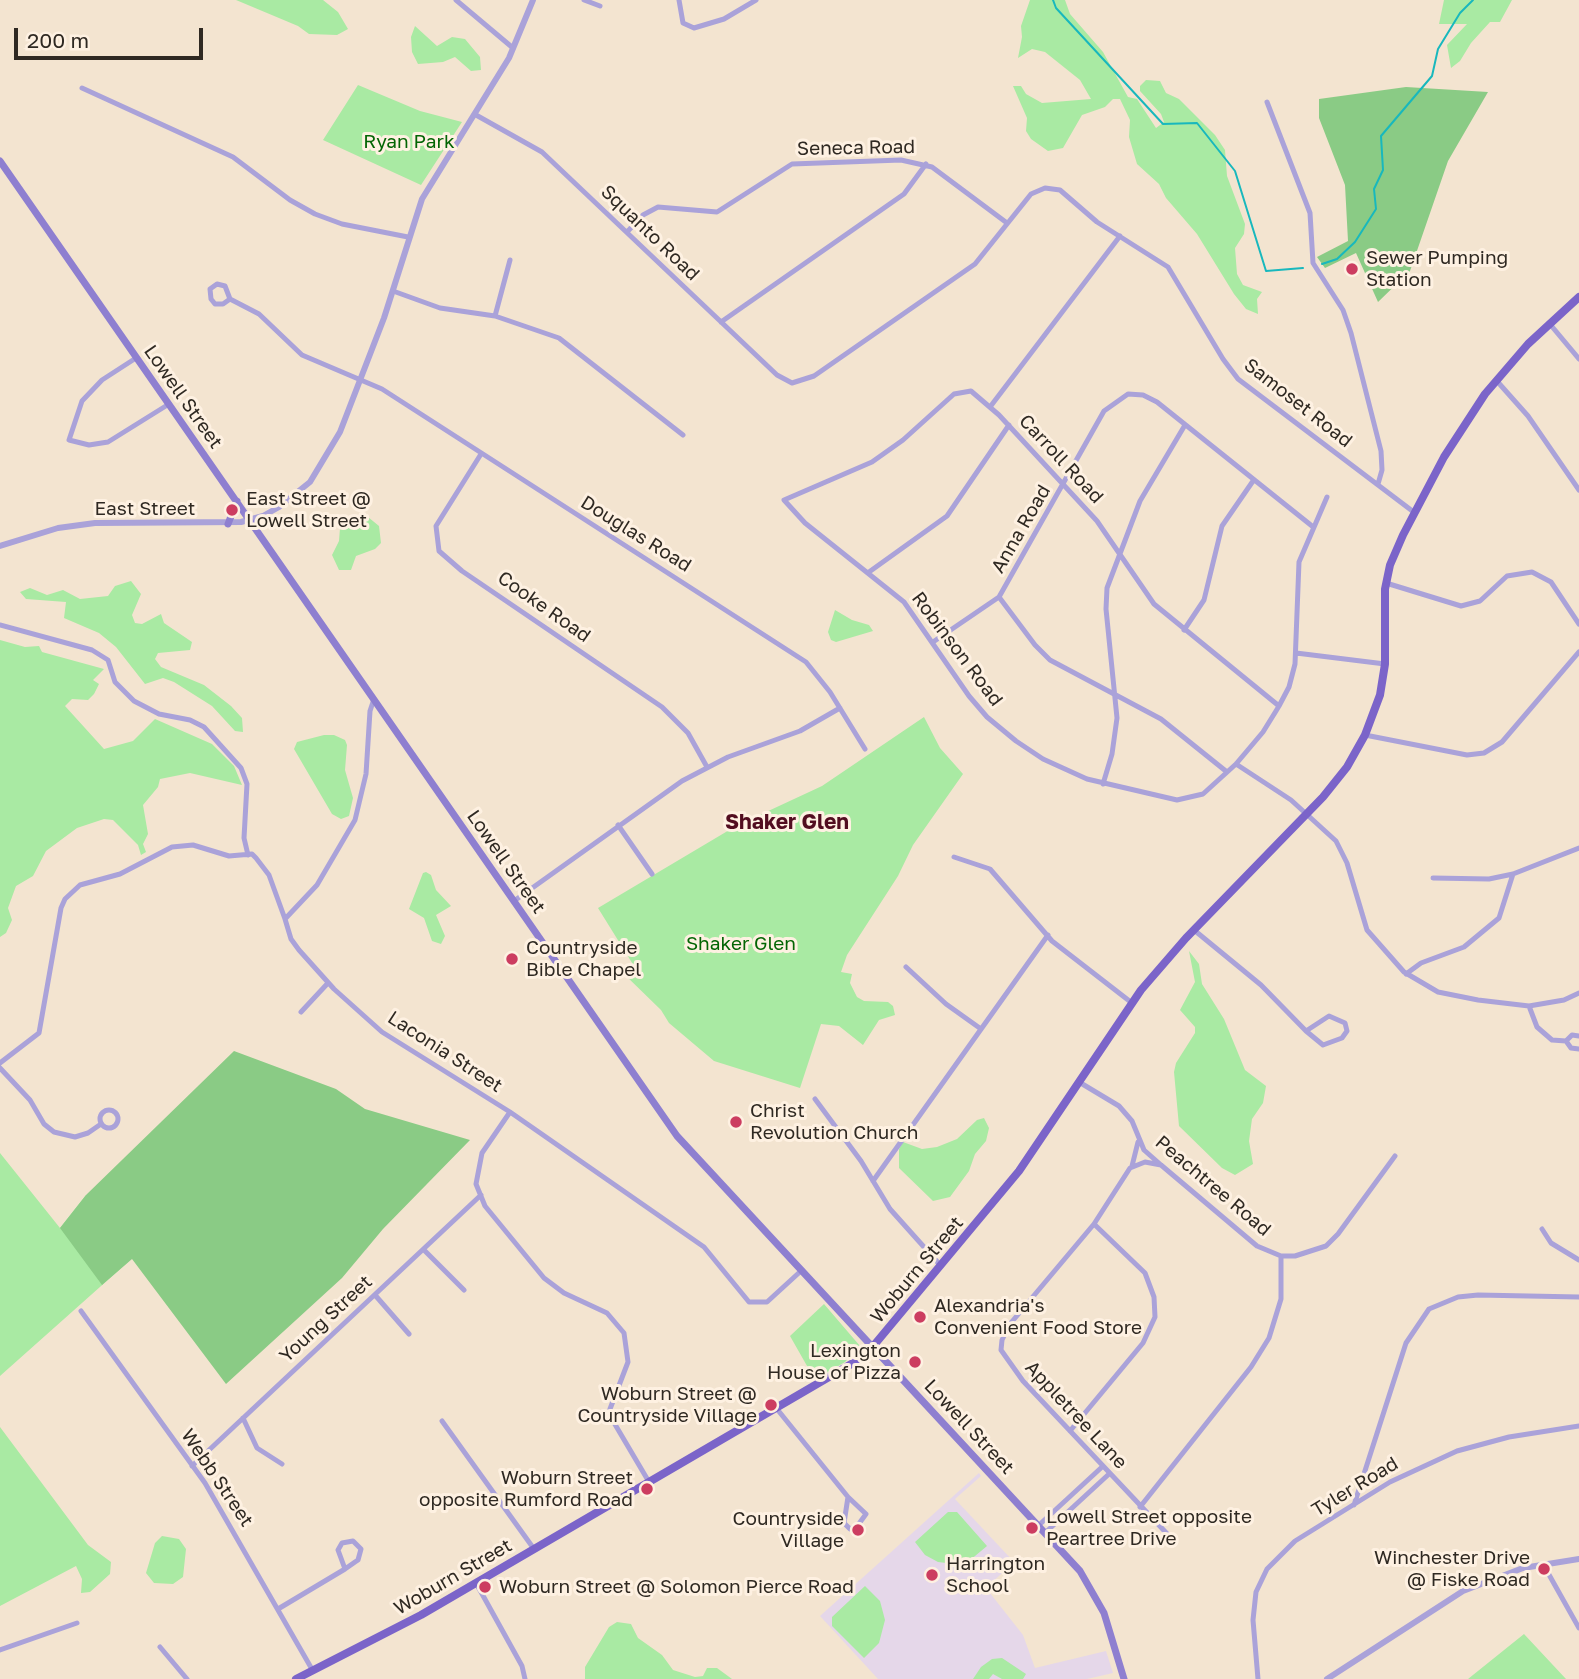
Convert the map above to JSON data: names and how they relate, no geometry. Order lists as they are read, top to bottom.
{
  "streets": {
    "main road": ["Lowell Street", "Woburn Street"],
    "street": [
      "Seneca Road",
      "Squanto Road",
      "Samoset Road",
      "Carroll Road",
      "East Street",
      "Anna Road",
      "Douglas Road",
      "Cooke Road",
      "Robinson Road",
      "Laconia Street",
      "Peachtree Road",
      "Young Street",
      "Appletree Lane",
      "Webb Street",
      "Tyler Road"
    ]
  },
  "crossings": [
    ["Seneca Road", "Squanto Road"],
    ["Seneca Road", "Samoset Road"],
    ["Squanto Road", "Samoset Road"],
    ["Squanto Road", "East Street"],
    ["Lowell Street", "East Street"],
    ["Lowell Street", "Laconia Street"],
    ["Lowell Street", "Woburn Street"],
    ["Samoset Road", "Woburn Street"],
    ["Carroll Road", "Anna Road"],
    ["Carroll Road", "Robinson Road"],
    ["East Street", "Douglas Road"],
    ["Anna Road", "Robinson Road"],
    ["Douglas Road", "Cooke Road"],
    ["Peachtree Road", "Woburn Street"],
    ["Peachtree Road", "Appletree Lane"],
    ["Woburn Street", "Webb Street"],
    ["Young Street", "Webb Street"]
  ],
  "districts": ["Shaker Glen"],
  "parks": ["Ryan Park", "Shaker Glen"],
  "places": [
    "Sewer Pumping Station",
    "East Street @ Lowell Street",
    "Countryside Bible Chapel",
    "Christ Revolution Church",
    "Alexandria's Convenient Food Store",
    "Lexington House of Pizza",
    "Woburn Street @ Countryside Village",
    "Woburn Street opposite Rumford Road",
    "Lowell Street opposite Peartree Drive",
    "Countryside Village",
    "Winchester Drive @ Fiske Road",
    "Harrington School",
    "Woburn Street @ Solomon Pierce Road"
  ],
  "scale_bar": "200 m"
}
